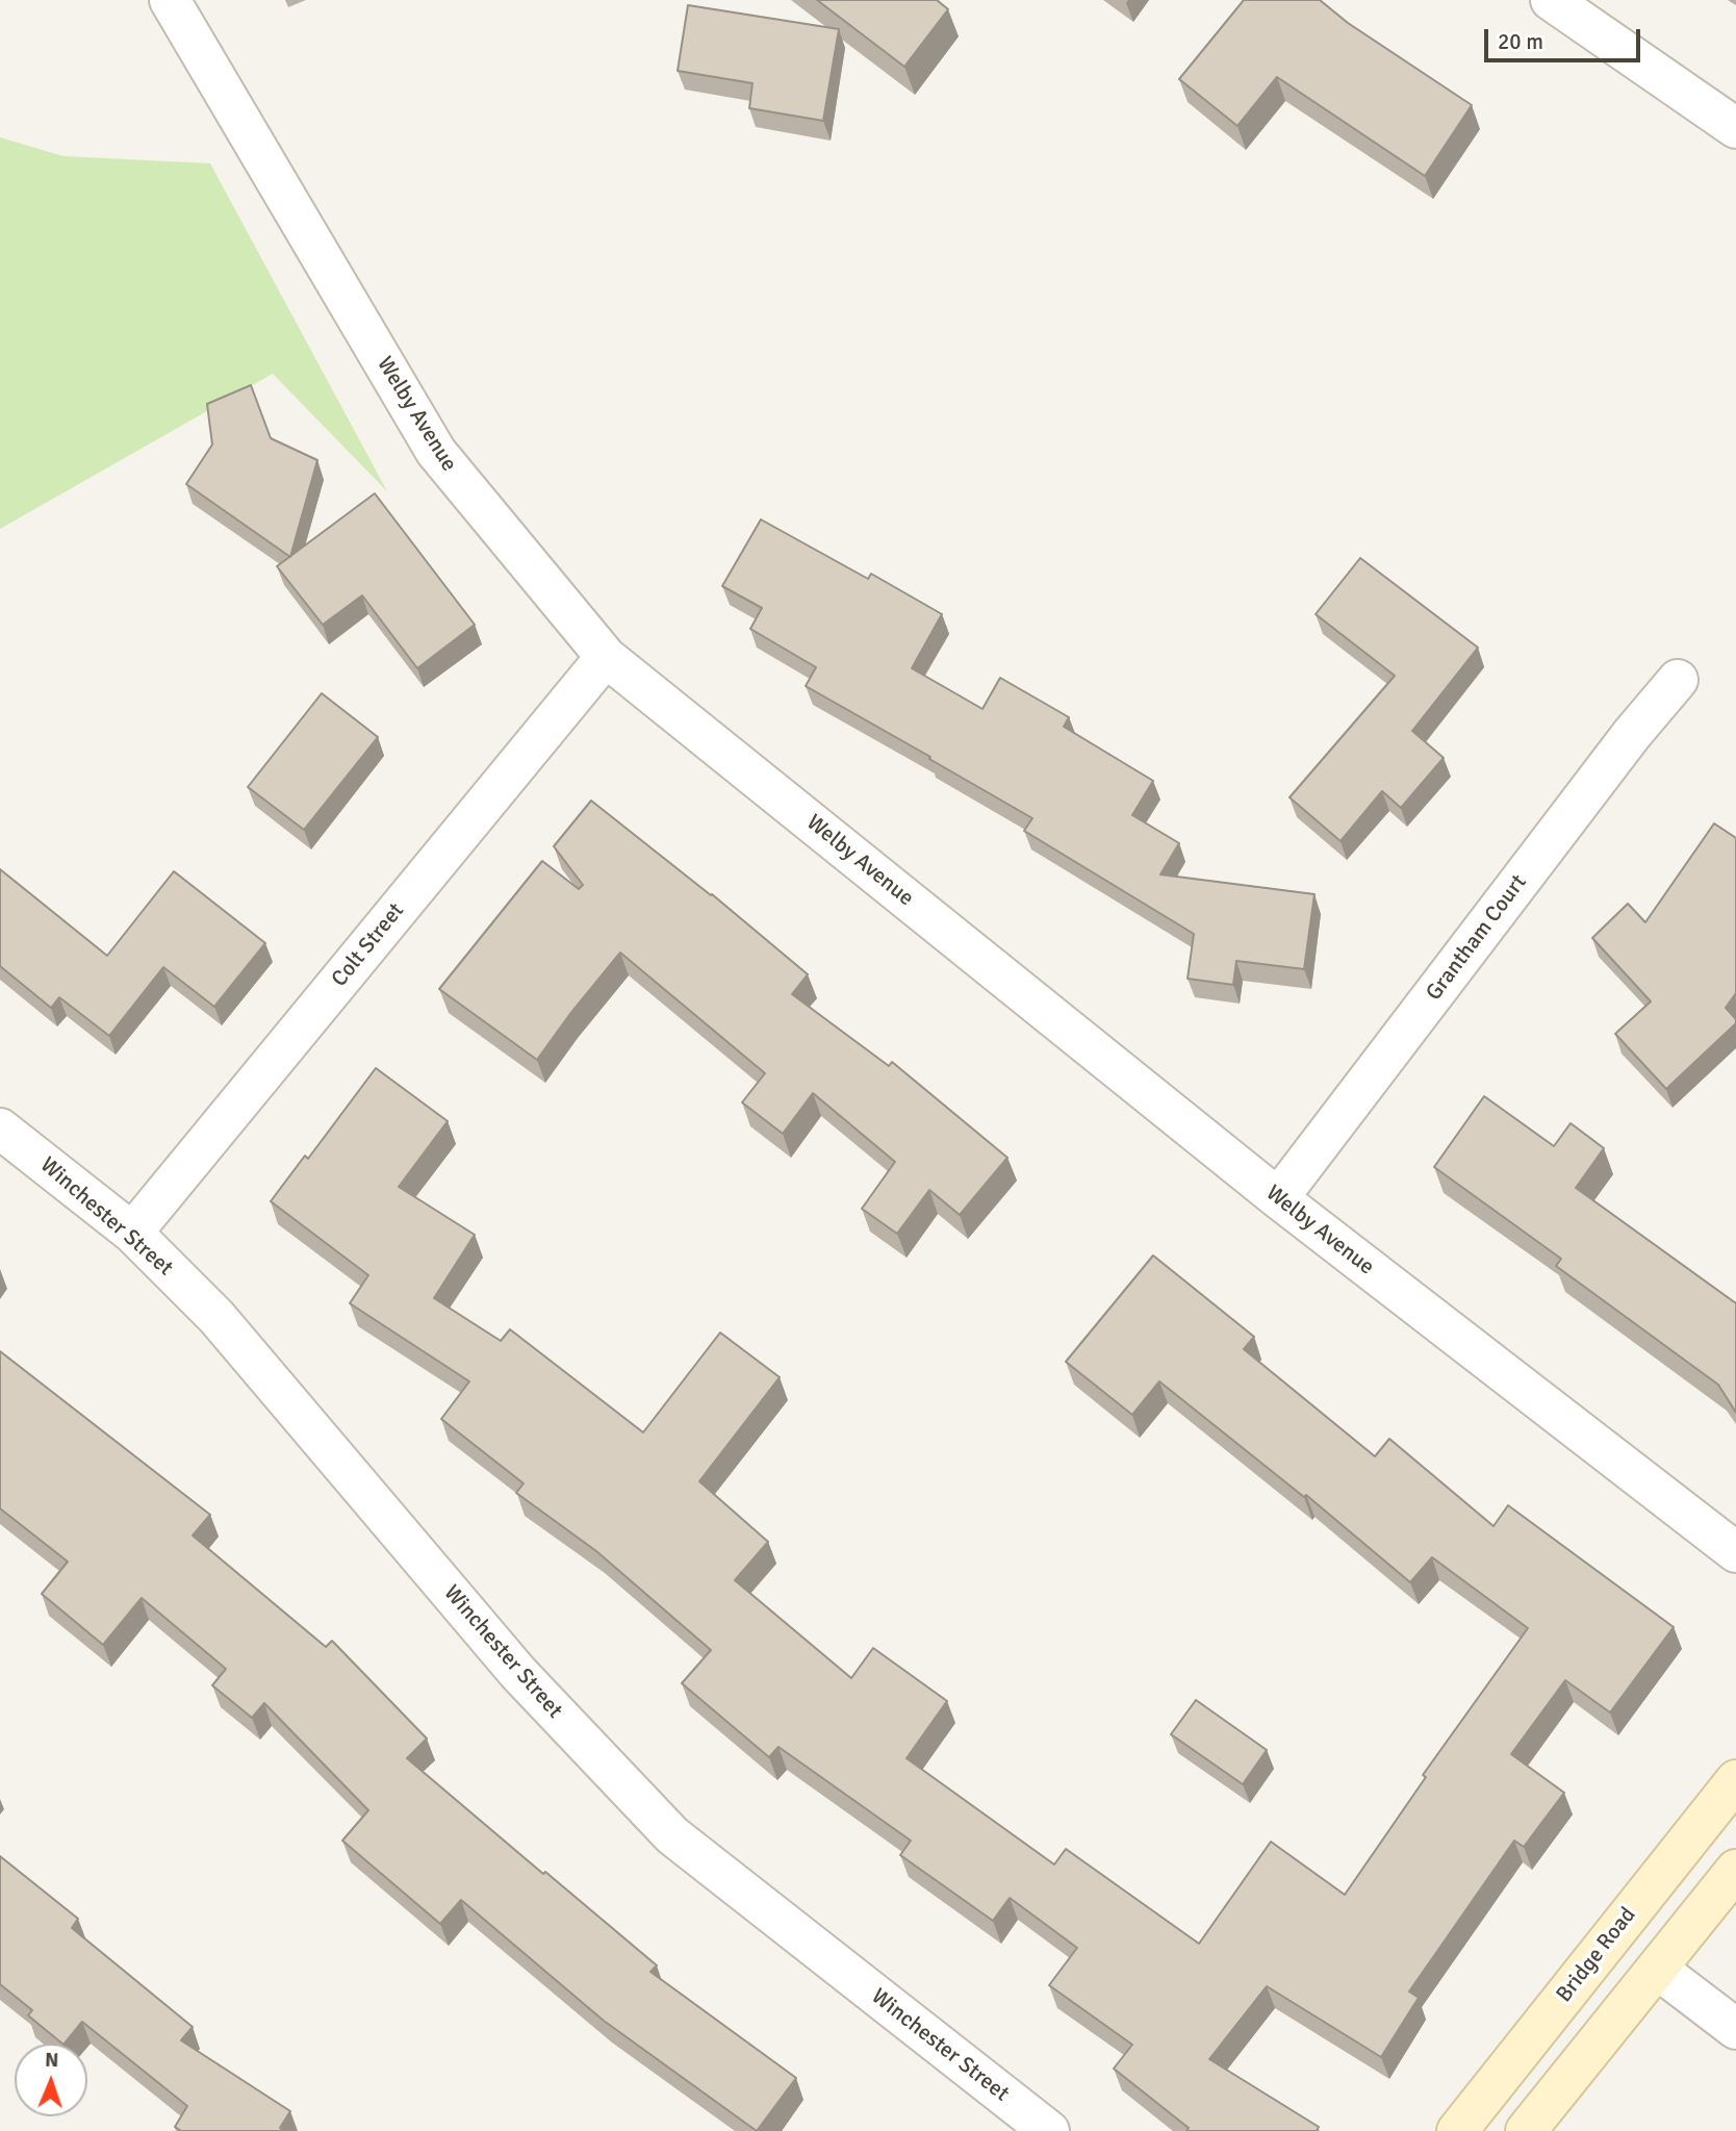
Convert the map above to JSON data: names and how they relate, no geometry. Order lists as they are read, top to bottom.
{
  "streets": {
    "main road": ["Bridge Road"],
    "street": [
      "Welby Avenue",
      "Grantham Court",
      "Colt Street",
      "Winchester Street"
    ]
  },
  "crossings": [
    ["Welby Avenue", "Grantham Court"],
    ["Welby Avenue", "Colt Street"],
    ["Colt Street", "Winchester Street"]
  ],
  "scale_bar": "20 m",
  "north": "top"
}
